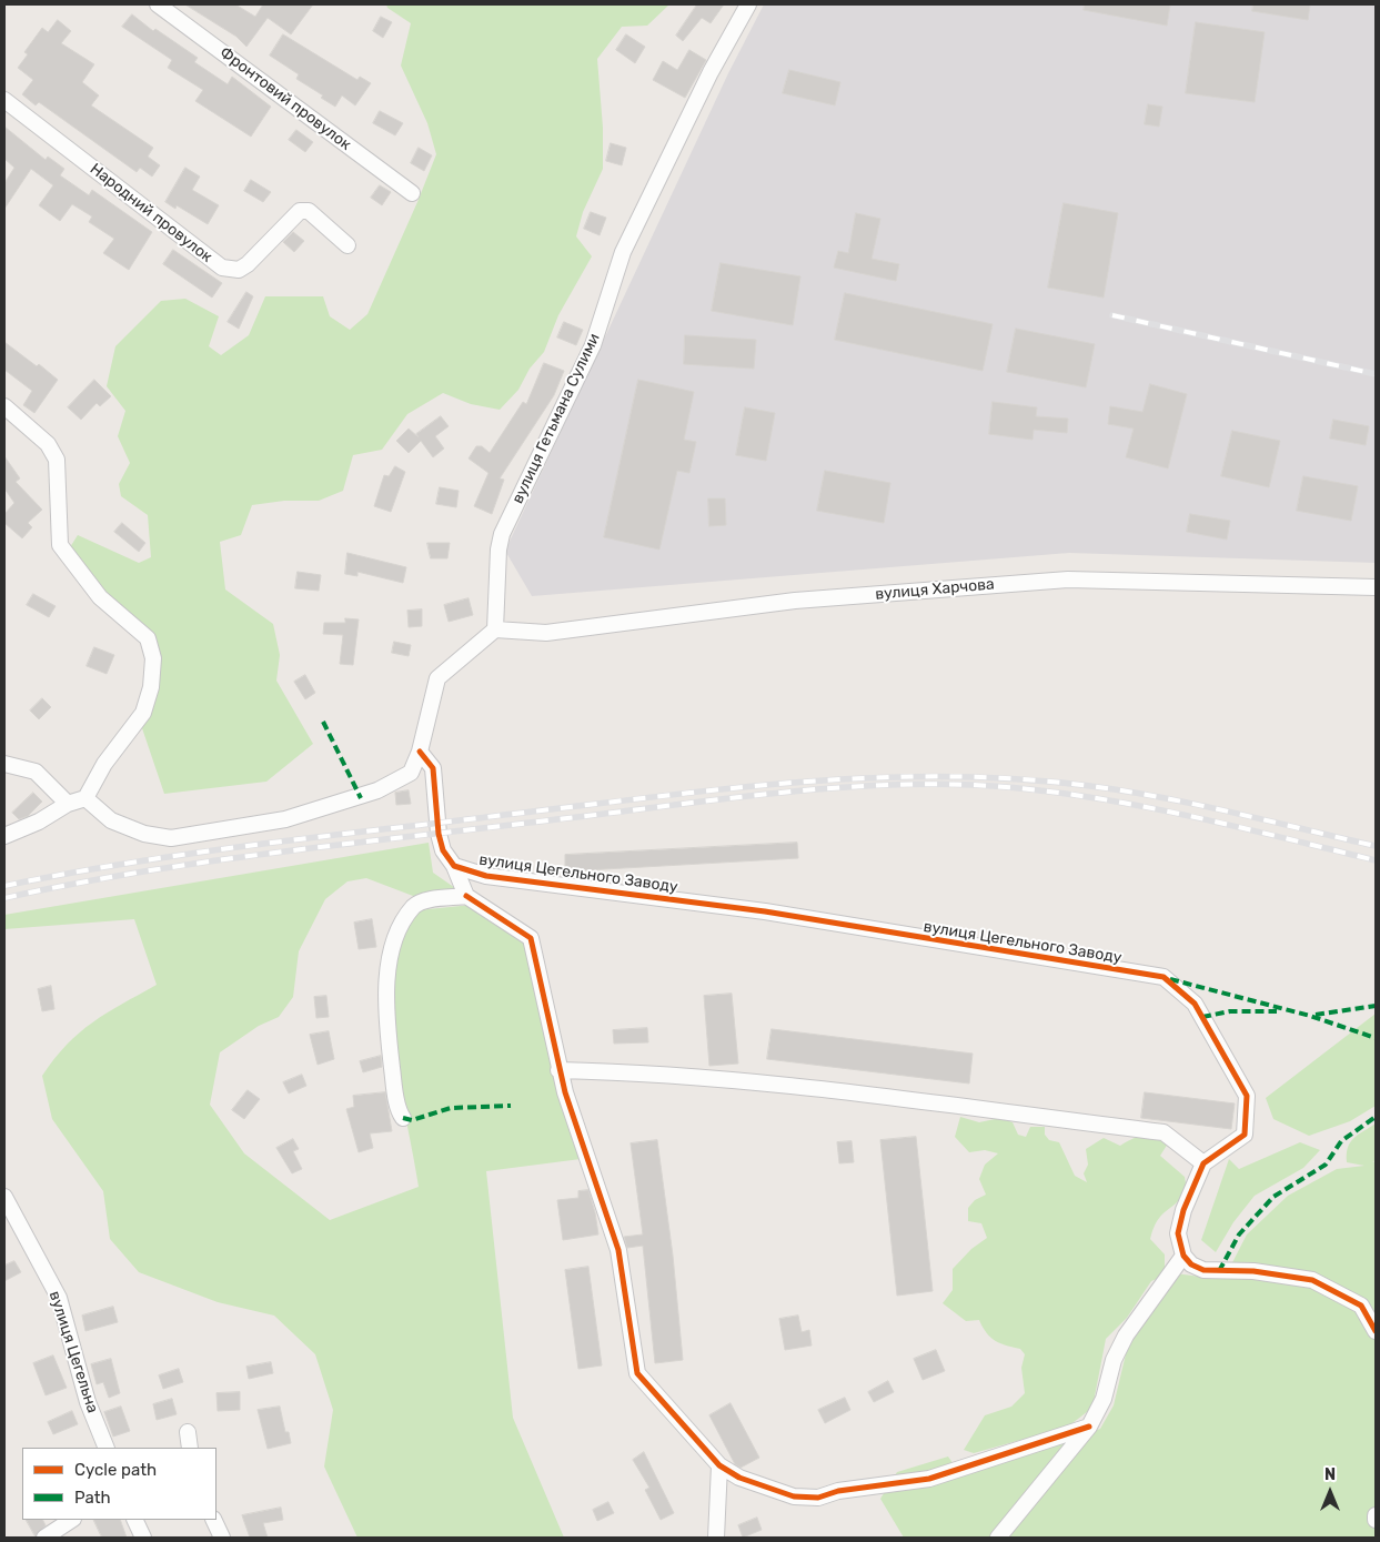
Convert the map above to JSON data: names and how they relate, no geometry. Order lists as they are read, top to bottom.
{
  "streets": {
    "street": [
      "Фронтовий провулок",
      "Народний провулок",
      "вулиця Гетьмана Сулими",
      "вулиця Харчова",
      "вулиця Цегельного Заводу",
      "вулиця Цегельна"
    ]
  },
  "crossings": [
    ["вулиця Гетьмана Сулими", "вулиця Харчова"]
  ],
  "legend": ["Cycle path", "Path"],
  "north": "top"
}
